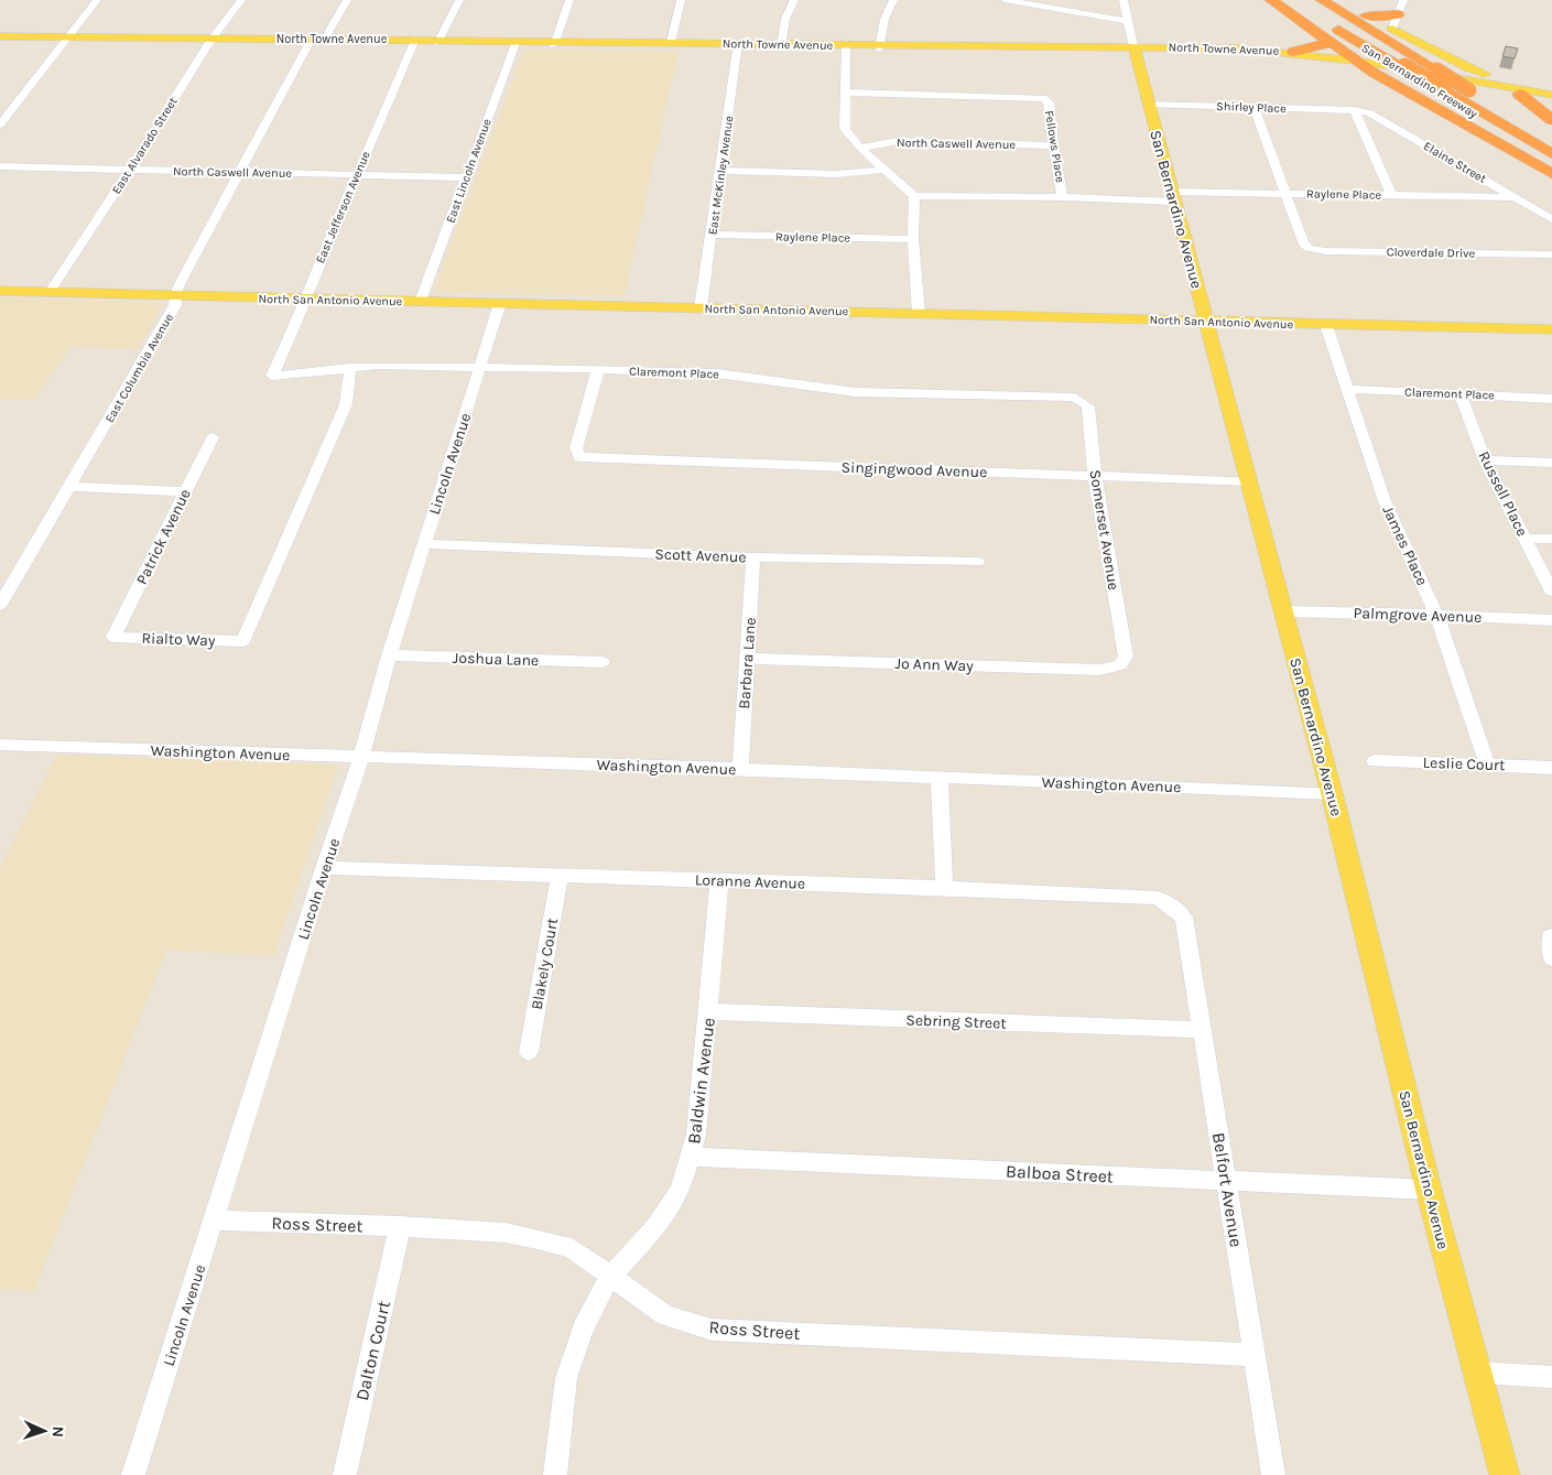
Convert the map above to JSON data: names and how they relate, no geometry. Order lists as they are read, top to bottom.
{
  "streets": {
    "highway": ["San Bernardino Freeway"],
    "main road": ["North Towne Avenue", "San Bernardino Avenue", "North San Antonio Avenue"],
    "street": [
      "Shirley Place",
      "North Caswell Avenue",
      "East Alvarado Street",
      "Fellows Place",
      "Elaine Street",
      "East Lincoln Avenue",
      "East McKinley Avenue",
      "Raylene Place",
      "East Jefferson Avenue",
      "Cloverdale Drive",
      "East Columbia Avenue",
      "Claremont Place",
      "Lincoln Avenue",
      "Singingwood Avenue",
      "Russell Place",
      "Somerset Avenue",
      "Patrick Avenue",
      "James Place",
      "Scott Avenue",
      "Palmgrove Avenue",
      "Rialto Way",
      "Joshua Lane",
      "Barbara Lane",
      "Jo Ann Way",
      "Washington Avenue",
      "Leslie Court",
      "Loranne Avenue",
      "Blakely Court",
      "Sebring Street",
      "Baldwin Avenue",
      "Balboa Street",
      "Belfort Avenue",
      "Ross Street",
      "Dalton Court"
    ]
  },
  "crossings": [
    ["North Towne Avenue", "San Bernardino Freeway"],
    ["North Towne Avenue", "East Alvarado Street"],
    ["North Towne Avenue", "East Lincoln Avenue"],
    ["North Towne Avenue", "East McKinley Avenue"],
    ["North Towne Avenue", "East Jefferson Avenue"],
    ["North Towne Avenue", "San Bernardino Avenue"],
    ["North Towne Avenue", "East Columbia Avenue"],
    ["Shirley Place", "Elaine Street"],
    ["Shirley Place", "San Bernardino Avenue"],
    ["North Caswell Avenue", "East Alvarado Street"],
    ["North Caswell Avenue", "Fellows Place"],
    ["North Caswell Avenue", "East Lincoln Avenue"],
    ["North Caswell Avenue", "East McKinley Avenue"],
    ["North Caswell Avenue", "East Jefferson Avenue"],
    ["North Caswell Avenue", "East Columbia Avenue"],
    ["East Alvarado Street", "North San Antonio Avenue"],
    ["Fellows Place", "Raylene Place"],
    ["Elaine Street", "Raylene Place"],
    ["East Lincoln Avenue", "North San Antonio Avenue"],
    ["East McKinley Avenue", "Raylene Place"],
    ["East McKinley Avenue", "North San Antonio Avenue"],
    ["Raylene Place", "San Bernardino Avenue"],
    ["Raylene Place", "Cloverdale Drive"],
    ["East Jefferson Avenue", "North San Antonio Avenue"],
    ["East Jefferson Avenue", "Claremont Place"],
    ["San Bernardino Avenue", "North San Antonio Avenue"],
    ["San Bernardino Avenue", "Singingwood Avenue"],
    ["San Bernardino Avenue", "Palmgrove Avenue"],
    ["San Bernardino Avenue", "Washington Avenue"],
    ["San Bernardino Avenue", "Balboa Street"],
    ["North San Antonio Avenue", "East Columbia Avenue"],
    ["North San Antonio Avenue", "Lincoln Avenue"],
    ["North San Antonio Avenue", "James Place"],
    ["Claremont Place", "Lincoln Avenue"],
    ["Claremont Place", "Singingwood Avenue"],
    ["Claremont Place", "Russell Place"],
    ["Claremont Place", "Somerset Avenue"],
    ["Claremont Place", "James Place"],
    ["Claremont Place", "Rialto Way"],
    ["Lincoln Avenue", "Scott Avenue"],
    ["Lincoln Avenue", "Joshua Lane"],
    ["Lincoln Avenue", "Washington Avenue"],
    ["Lincoln Avenue", "Loranne Avenue"],
    ["Lincoln Avenue", "Ross Street"],
    ["Singingwood Avenue", "Somerset Avenue"],
    ["Somerset Avenue", "Jo Ann Way"],
    ["Patrick Avenue", "Rialto Way"],
    ["James Place", "Palmgrove Avenue"],
    ["James Place", "Leslie Court"],
    ["Scott Avenue", "Barbara Lane"],
    ["Barbara Lane", "Jo Ann Way"],
    ["Barbara Lane", "Washington Avenue"],
    ["Loranne Avenue", "Blakely Court"],
    ["Loranne Avenue", "Baldwin Avenue"],
    ["Loranne Avenue", "Belfort Avenue"],
    ["Sebring Street", "Baldwin Avenue"],
    ["Sebring Street", "Belfort Avenue"],
    ["Baldwin Avenue", "Balboa Street"],
    ["Baldwin Avenue", "Ross Street"],
    ["Balboa Street", "Belfort Avenue"],
    ["Belfort Avenue", "Ross Street"],
    ["Ross Street", "Dalton Court"]
  ],
  "north": "right"
}
